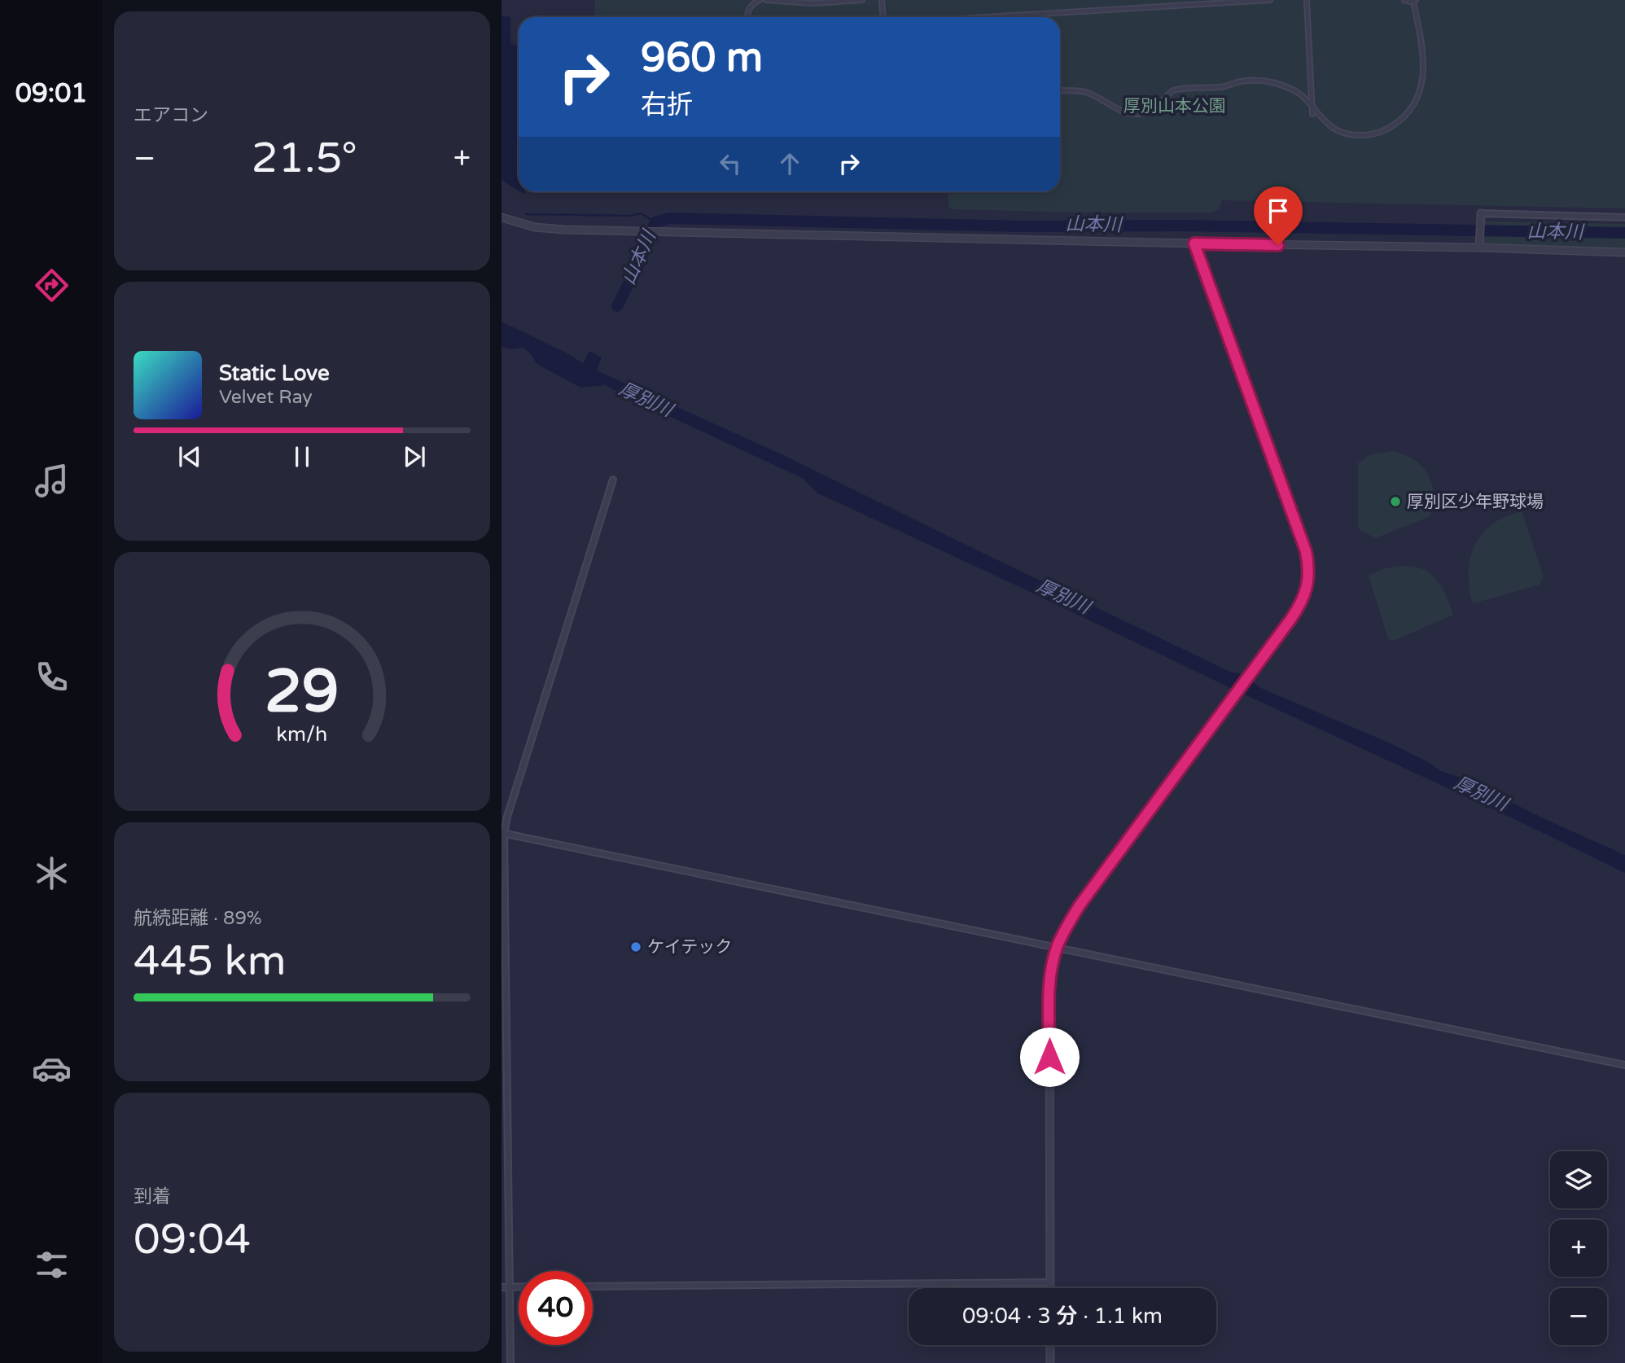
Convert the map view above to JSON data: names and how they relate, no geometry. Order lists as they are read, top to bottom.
{
  "water": ["山本川", "厚別川"],
  "parks": ["厚別山本公園"],
  "places": ["厚別区少年野球場", "ケイテック"],
  "page": {
    "tabs": "09:01",
    "tile": [
      "エアコン",
      ["航続距離 · 89%", "445 km"],
      ["到着", "09:04"]
    ],
    "turn": ["960 m", "右折"],
    "heat": ["−", "21.5°", "+"],
    "song": ["Static Love", "Velvet Ray"],
    "map_buttons": ["+", "−"],
    "limit": "40",
    "trip": "09:04 · 3 分 · 1.1 km",
    "gauge": ["29", "km/h"]
  }
}
